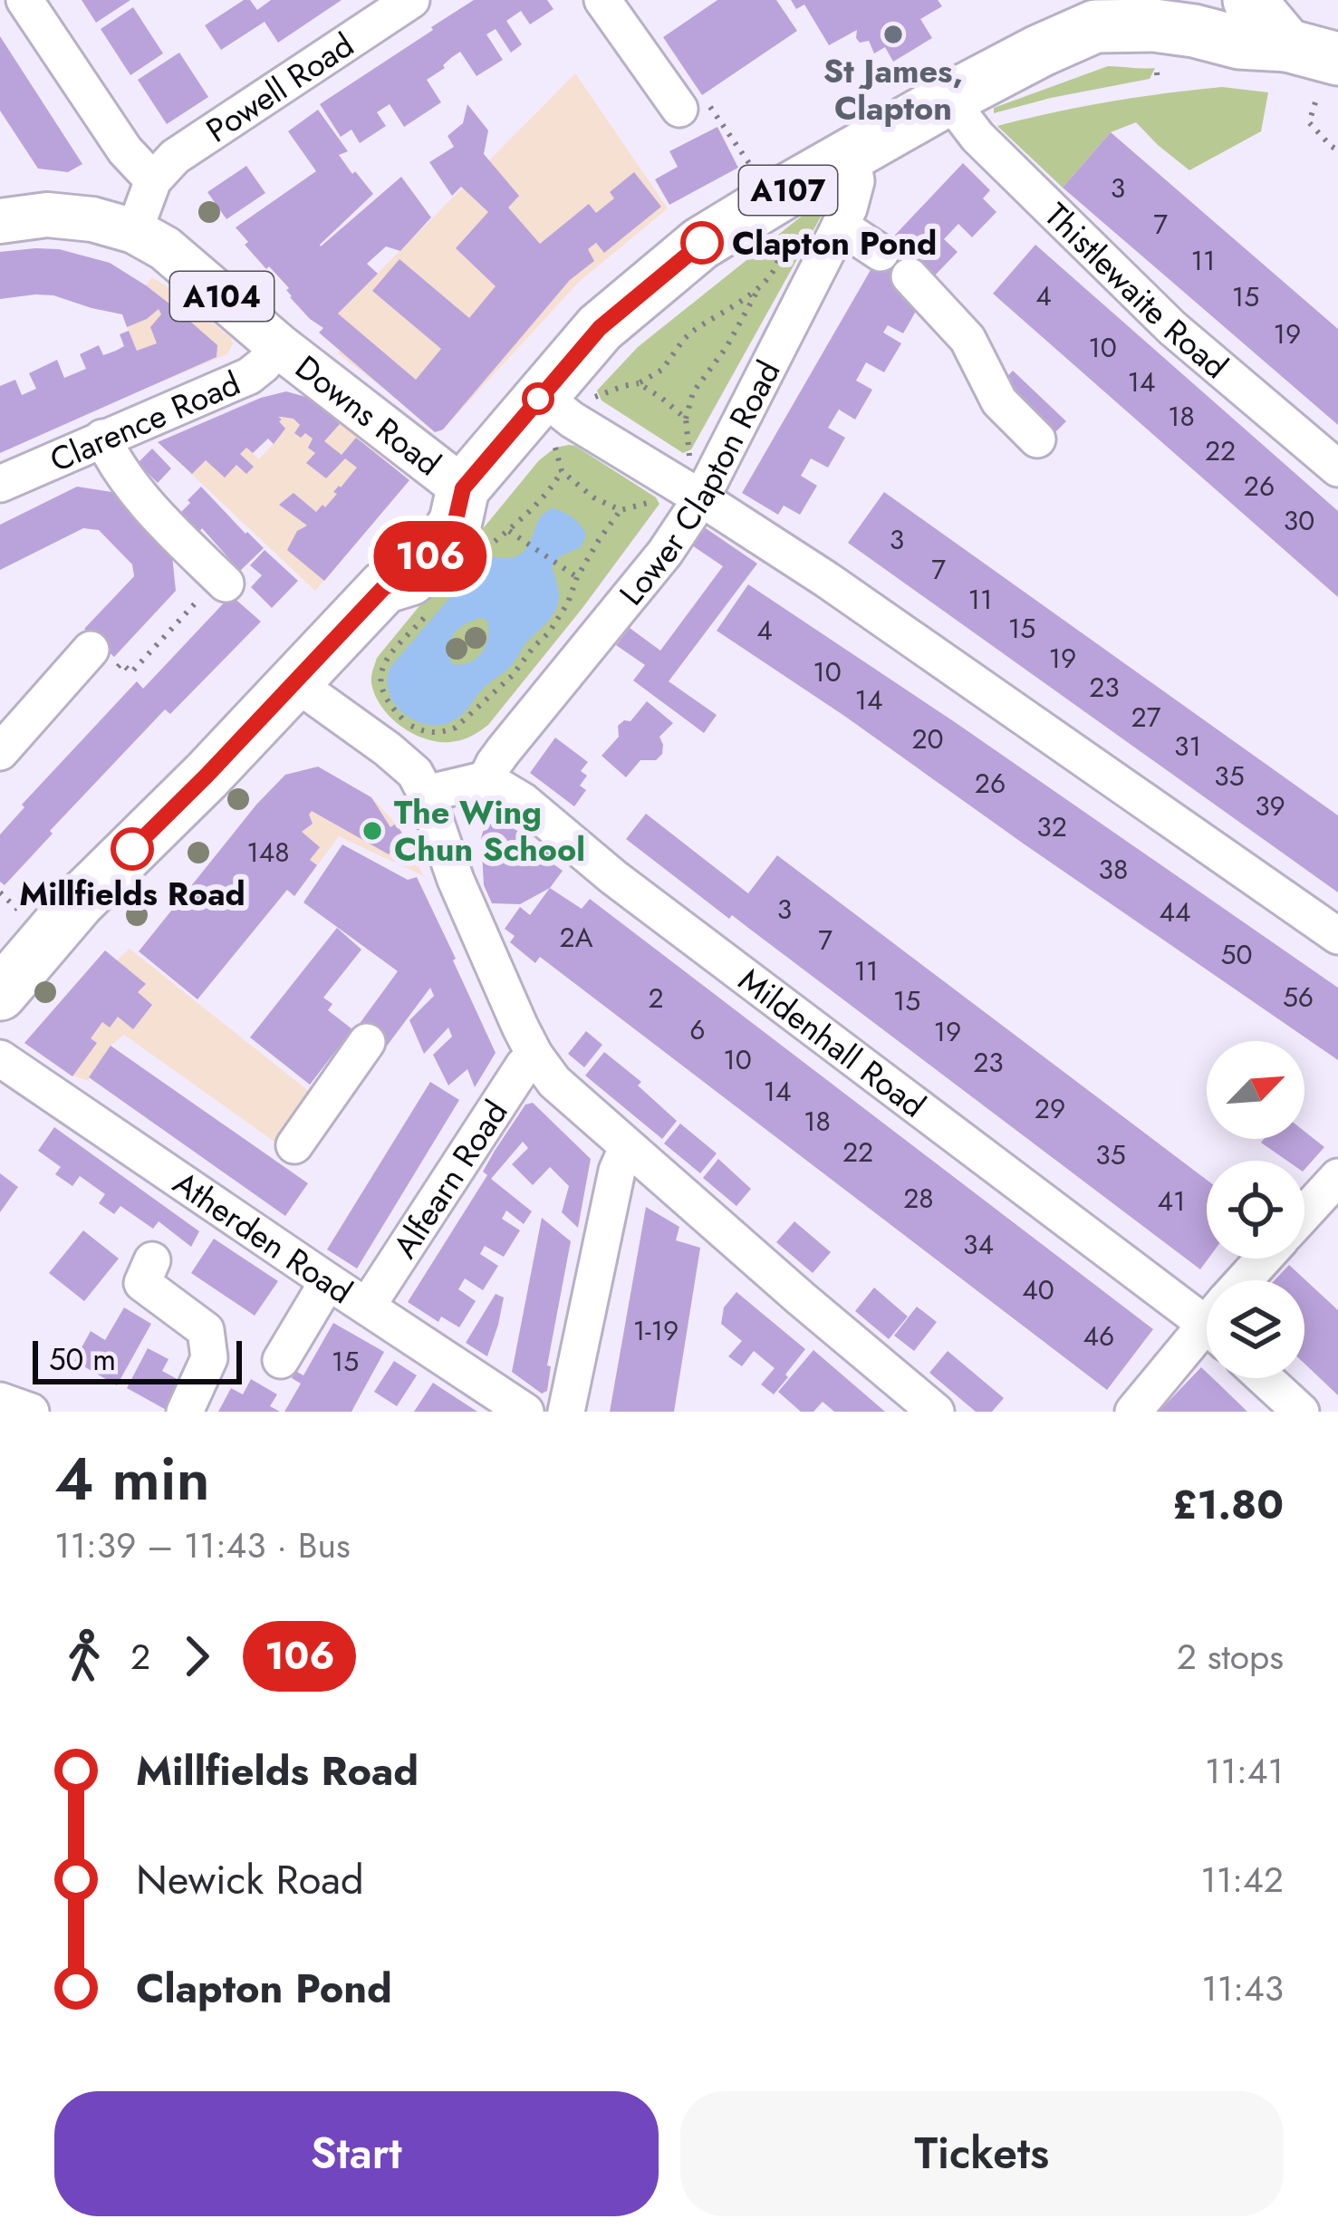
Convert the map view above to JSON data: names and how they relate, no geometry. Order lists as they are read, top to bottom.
{
  "streets": {
    "highway": ["A107"],
    "main road": ["A104", "Downs Road"],
    "street": [
      "Powell Road",
      "Thistlewaite Road",
      "Clarence Road",
      "Lower Clapton Road",
      "Mildenhall Road",
      "Alfearn Road",
      "Atherden Road"
    ]
  },
  "crossings": [
    ["A107", "Thistlewaite Road"],
    ["A107", "Downs Road"],
    ["A107", "Lower Clapton Road"],
    ["A104", "Downs Road"],
    ["Downs Road", "Clarence Road"],
    ["Lower Clapton Road", "Mildenhall Road"],
    ["Alfearn Road", "Atherden Road"]
  ],
  "places": [
    "St James, Clapton",
    "Clapton Pond",
    "The Wing Chun School",
    "Millfields Road"
  ],
  "lines": ["bus line 106"],
  "house_numbers": [
    "3",
    "7",
    "11",
    "4",
    "15",
    "19",
    "10",
    "14",
    "18",
    "22",
    "26",
    "30",
    "3",
    "7",
    "11",
    "15",
    "4",
    "19",
    "10",
    "23",
    "14",
    "27",
    "20",
    "31",
    "35",
    "26",
    "39",
    "32",
    "148",
    "38",
    "3",
    "44",
    "2A",
    "7",
    "50",
    "11",
    "56",
    "2",
    "15",
    "6",
    "19",
    "10",
    "23",
    "14",
    "29",
    "18",
    "22",
    "35",
    "28",
    "41",
    "34",
    "40",
    "1-19",
    "46",
    "15"
  ],
  "scale_bar": "50 m",
  "north": "top right",
  "page": {
    "on_map": "106",
    "scale": "50 m",
    "heading": ["4 min", "11:39 – 11:43 · Bus", "£1.80"],
    "legs": ["2", "106", "2 stops"],
    "list": [
      {
        "name": "Millfields Road",
        "value": "11:41"
      },
      {
        "name": "Newick Road",
        "value": "11:42"
      },
      {
        "name": "Clapton Pond",
        "value": "11:43"
      }
    ],
    "buttons": ["Start", "Tickets"]
  }
}
